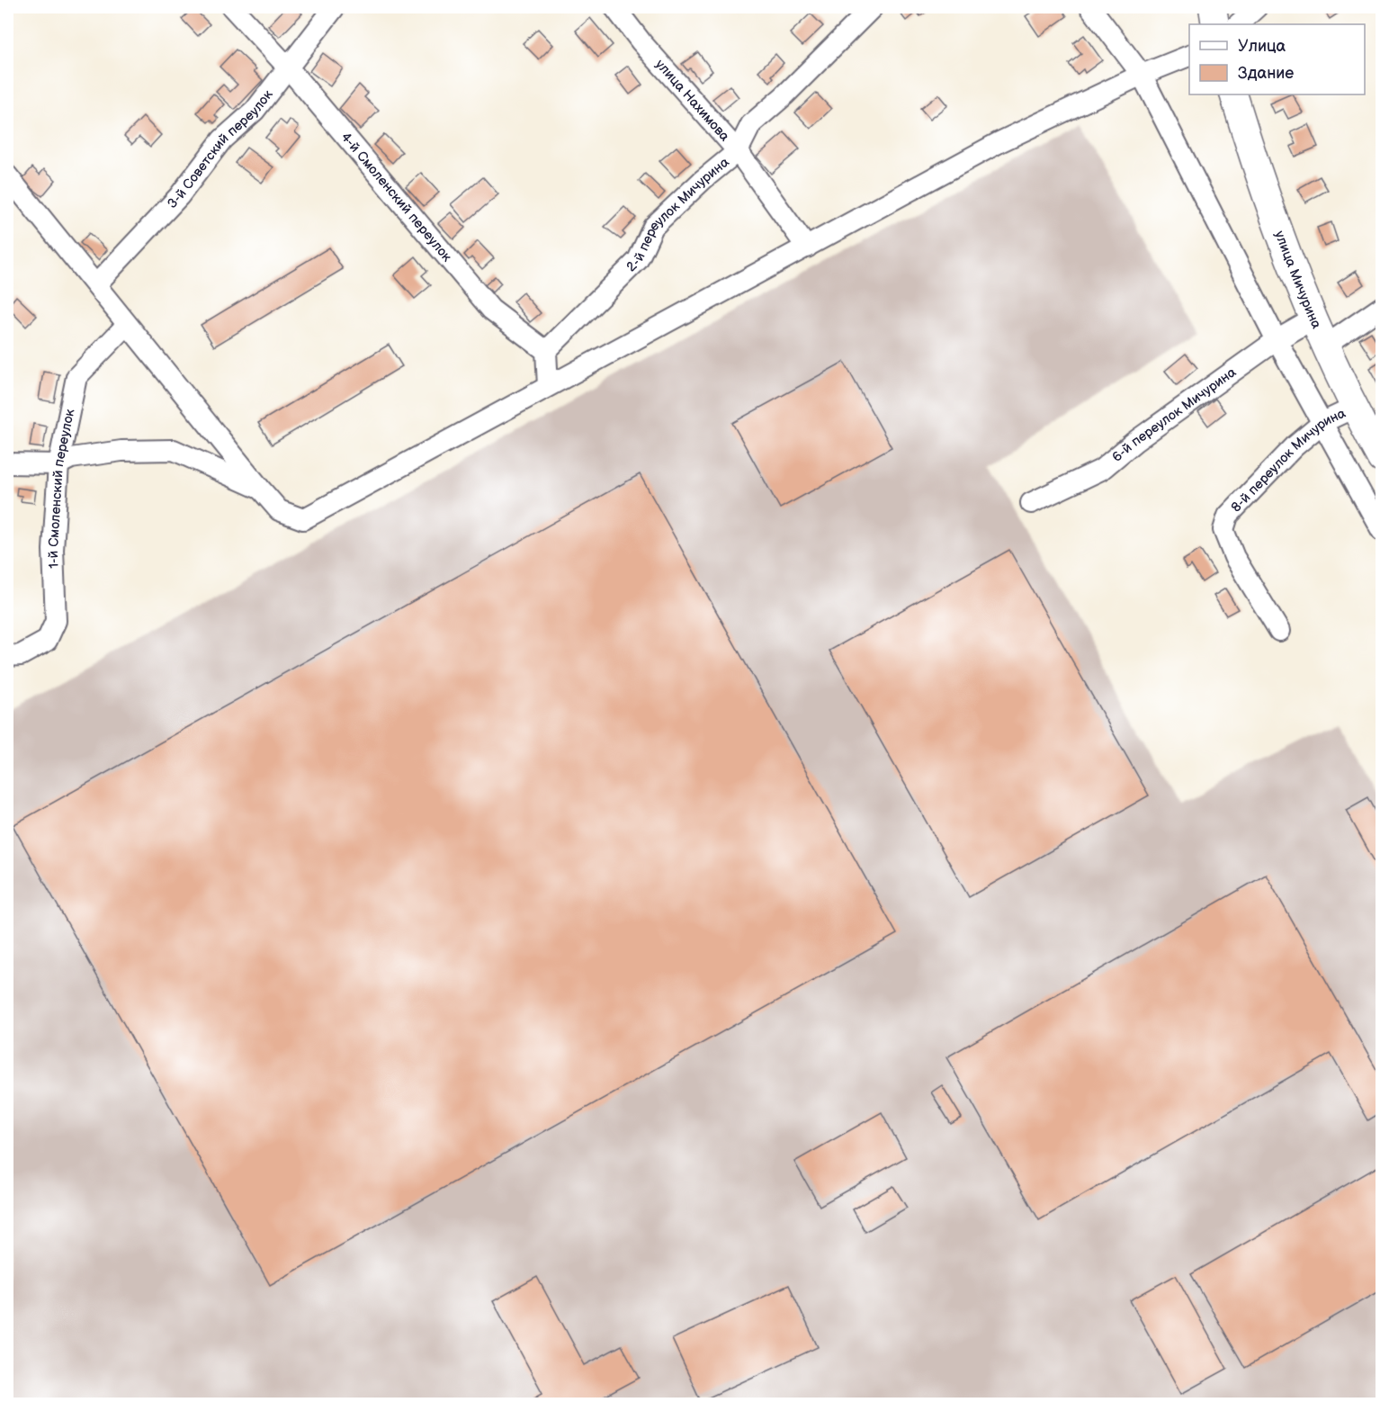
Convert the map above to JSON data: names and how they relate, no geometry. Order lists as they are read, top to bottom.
{
  "streets": {
    "main road": ["улица Мичурина"],
    "street": [
      "улица Нахимова",
      "3-й Советский переулок",
      "4-й Смоленский переулок",
      "2-й переулок Мичурина",
      "6-й переулок Мичурина",
      "8-й переулок Мичурина",
      "1-й Смоленский переулок"
    ]
  },
  "crossings": [
    ["улица Нахимова", "2-й переулок Мичурина"],
    ["3-й Советский переулок", "4-й Смоленский переулок"],
    ["4-й Смоленский переулок", "2-й переулок Мичурина"],
    ["улица Мичурина", "6-й переулок Мичурина"],
    ["улица Мичурина", "8-й переулок Мичурина"]
  ],
  "legend": ["Улица", "Здание"]
}
